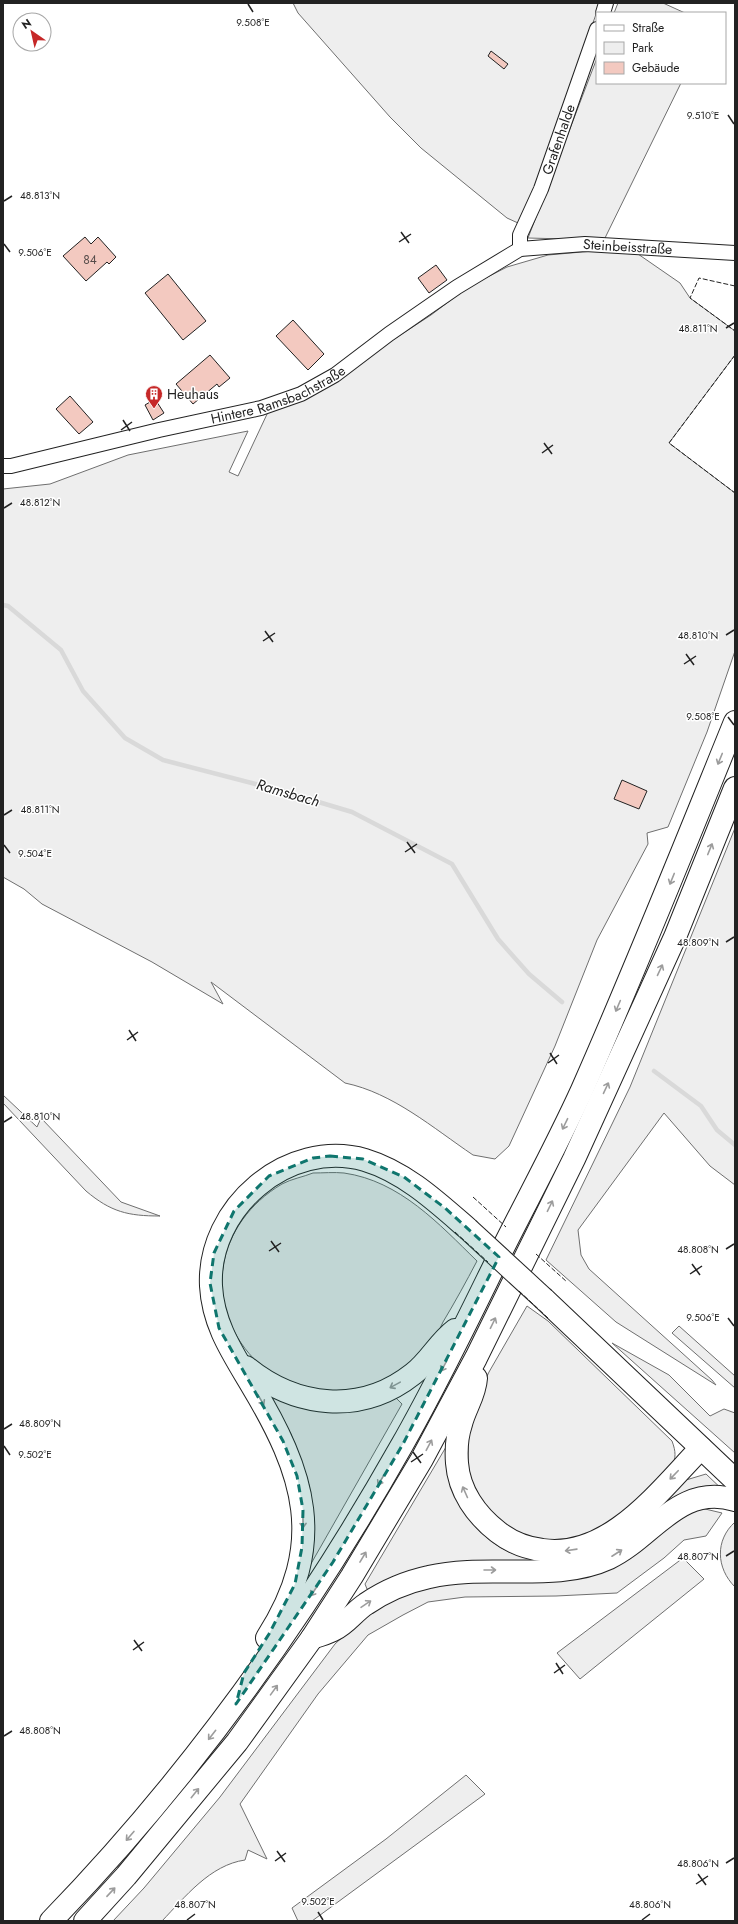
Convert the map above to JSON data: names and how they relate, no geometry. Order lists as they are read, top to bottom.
{
  "streets": {
    "street": ["Grafenhalde", "Steinbeisstraße", "Hintere Ramsbachstraße"]
  },
  "crossings": [
    ["Grafenhalde", "Steinbeisstraße"],
    ["Grafenhalde", "Hintere Ramsbachstraße"],
    ["Steinbeisstraße", "Hintere Ramsbachstraße"]
  ],
  "water": ["Ramsbach"],
  "places": {
    "building": ["Heuhaus"]
  },
  "house_numbers": ["84"],
  "legend": ["Straße", "Park", "Gebäude"],
  "north": "top left",
  "coordinates": [
    "9.508°E",
    "9.510°E",
    "48.813°N",
    "9.506°E",
    "48.811°N",
    "48.812°N",
    "48.810°N",
    "9.504°E",
    "48.809°N",
    "48.808°N",
    "9.502°E",
    "48.807°N",
    "48.806°N"
  ]
}
